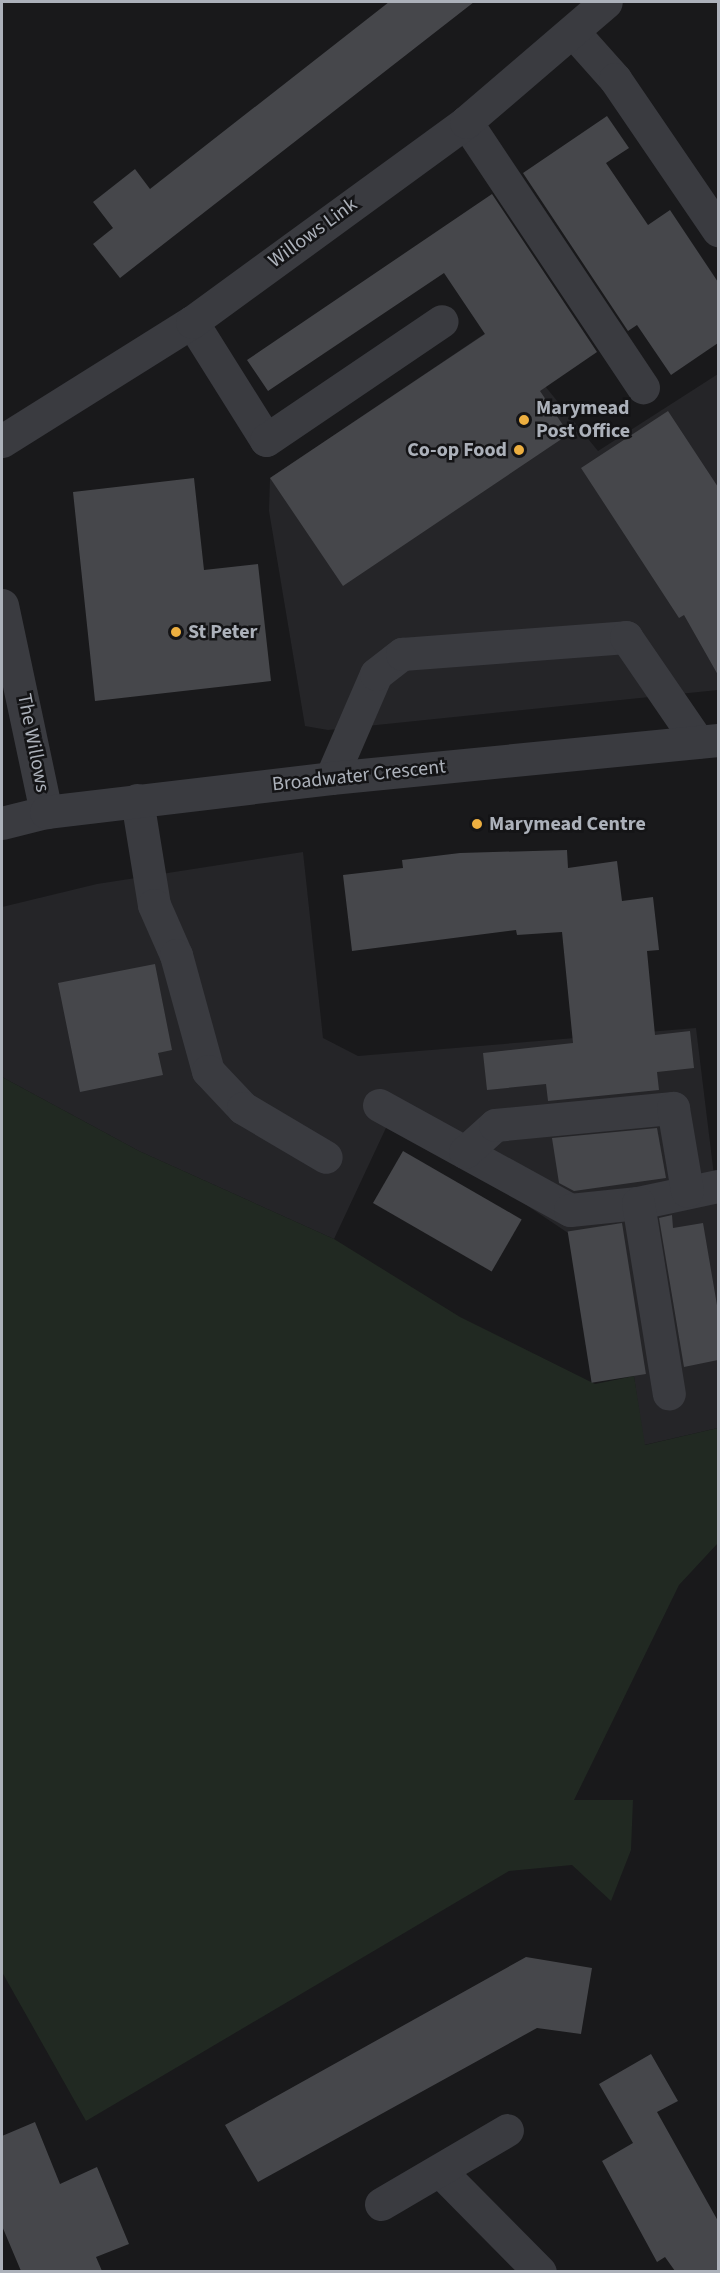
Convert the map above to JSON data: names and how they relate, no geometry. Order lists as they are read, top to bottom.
{
  "streets": {
    "street": ["Willows Link", "The Willows", "Broadwater Crescent"]
  },
  "crossings": [
    ["The Willows", "Broadwater Crescent"]
  ],
  "places": [
    "Marymead Post Office",
    "Co-op Food",
    "St Peter",
    "Marymead Centre"
  ]
}
